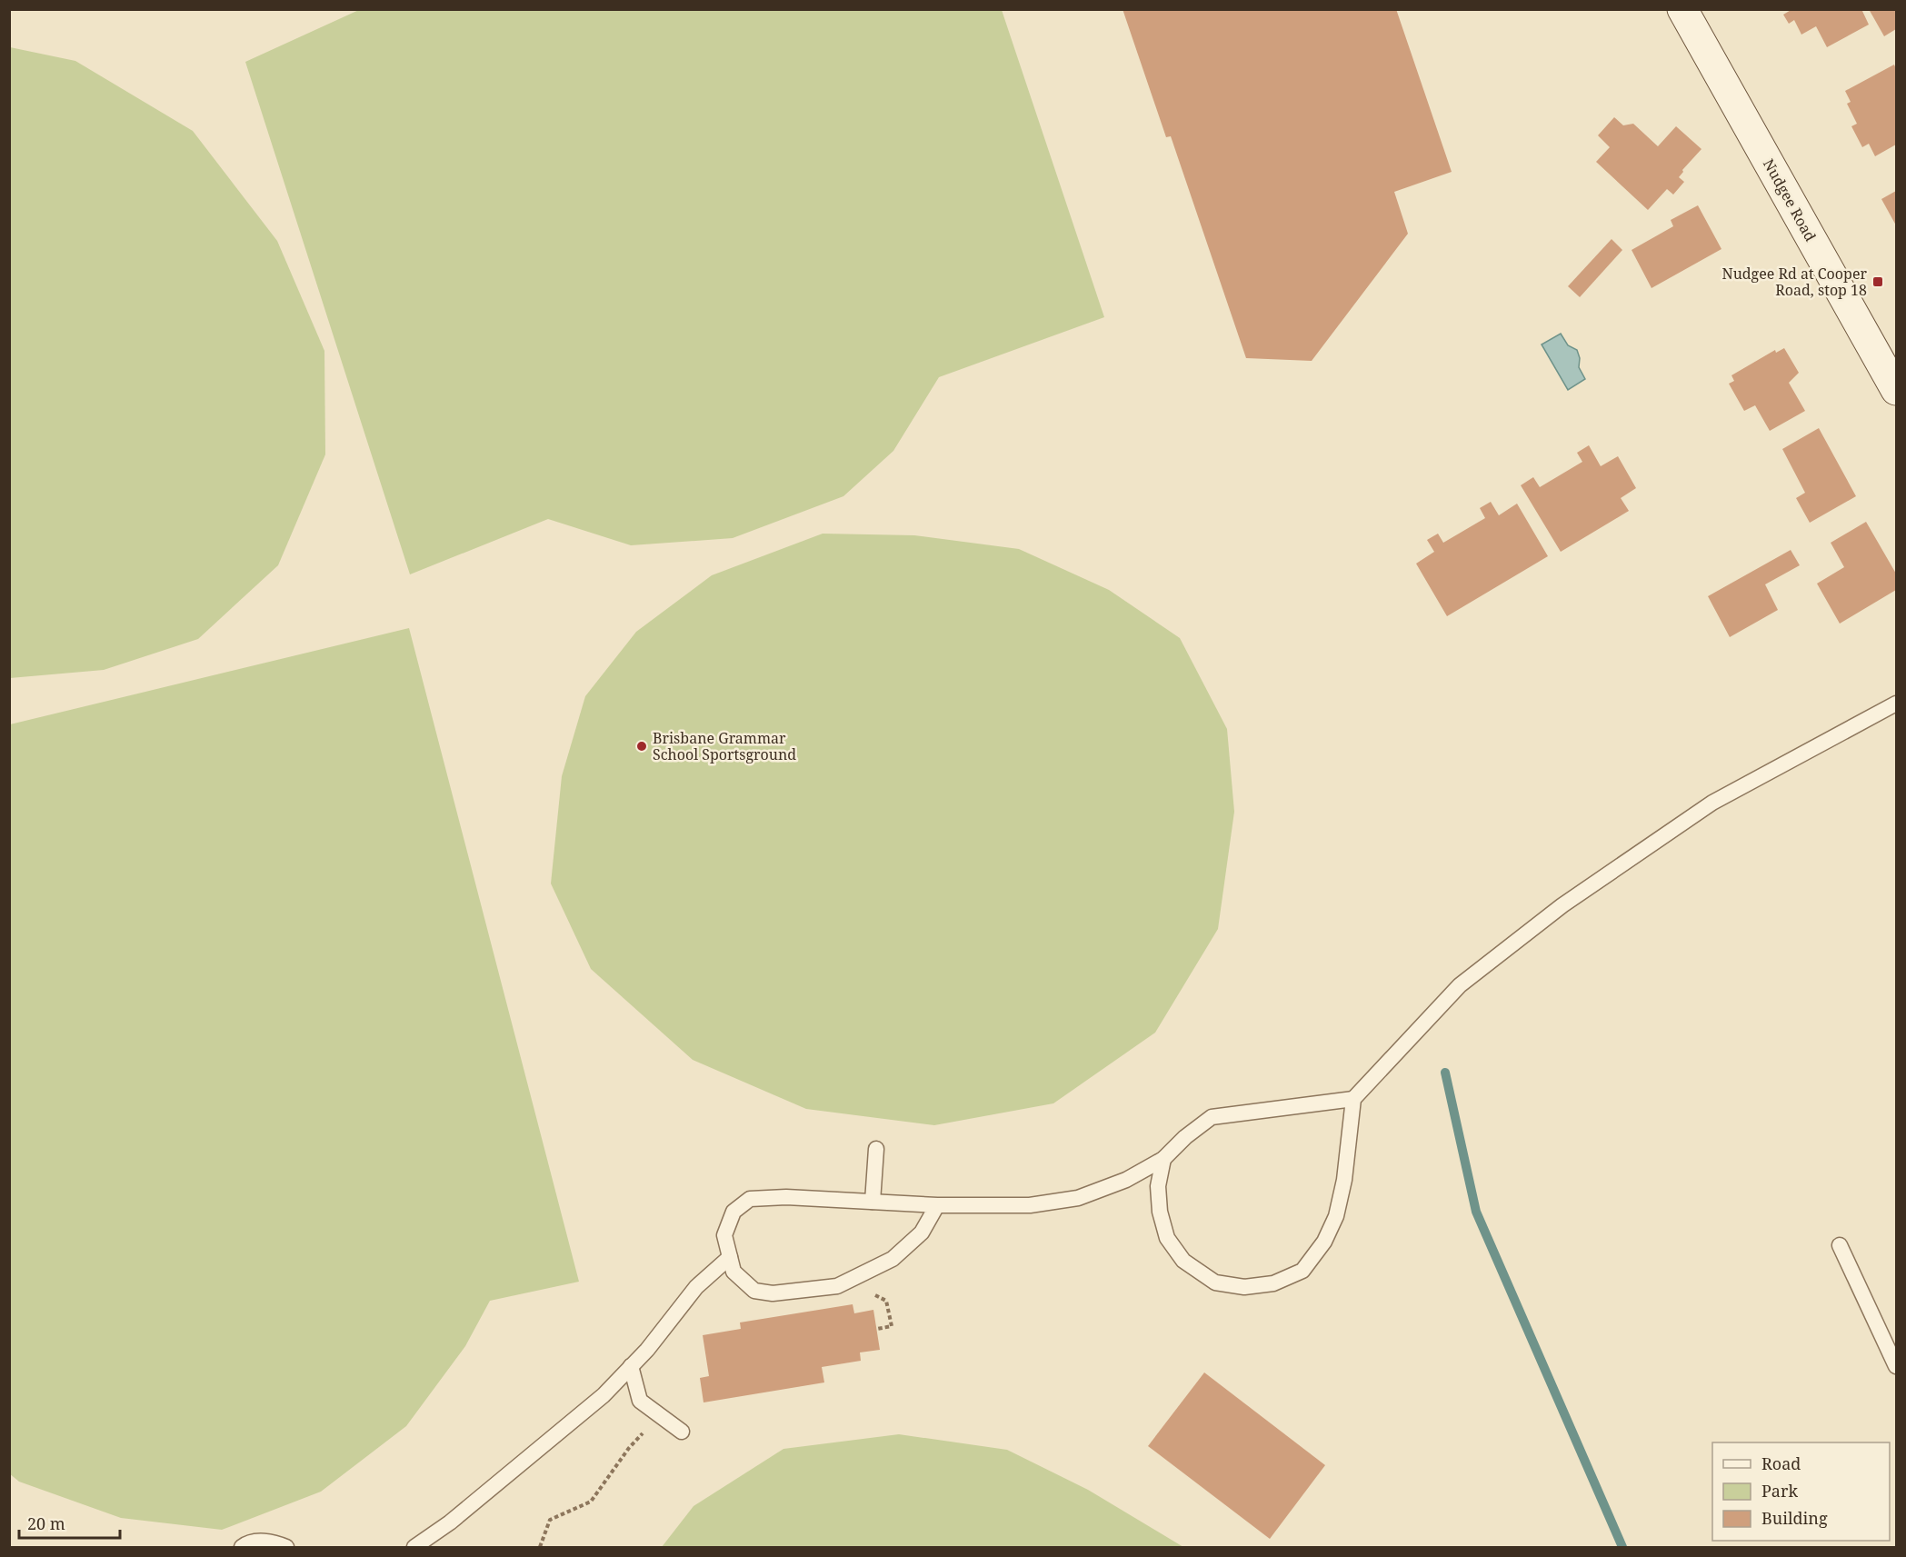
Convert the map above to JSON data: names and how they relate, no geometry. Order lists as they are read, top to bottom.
{
  "streets": {
    "main road": ["Nudgee Road"]
  },
  "places": {
    "transit": ["Nudgee Rd at Cooper Road, stop 18"],
    "other": ["Brisbane Grammar School Sportsground"]
  },
  "legend": ["Road", "Park", "Building"],
  "scale_bar": "20 m"
}
